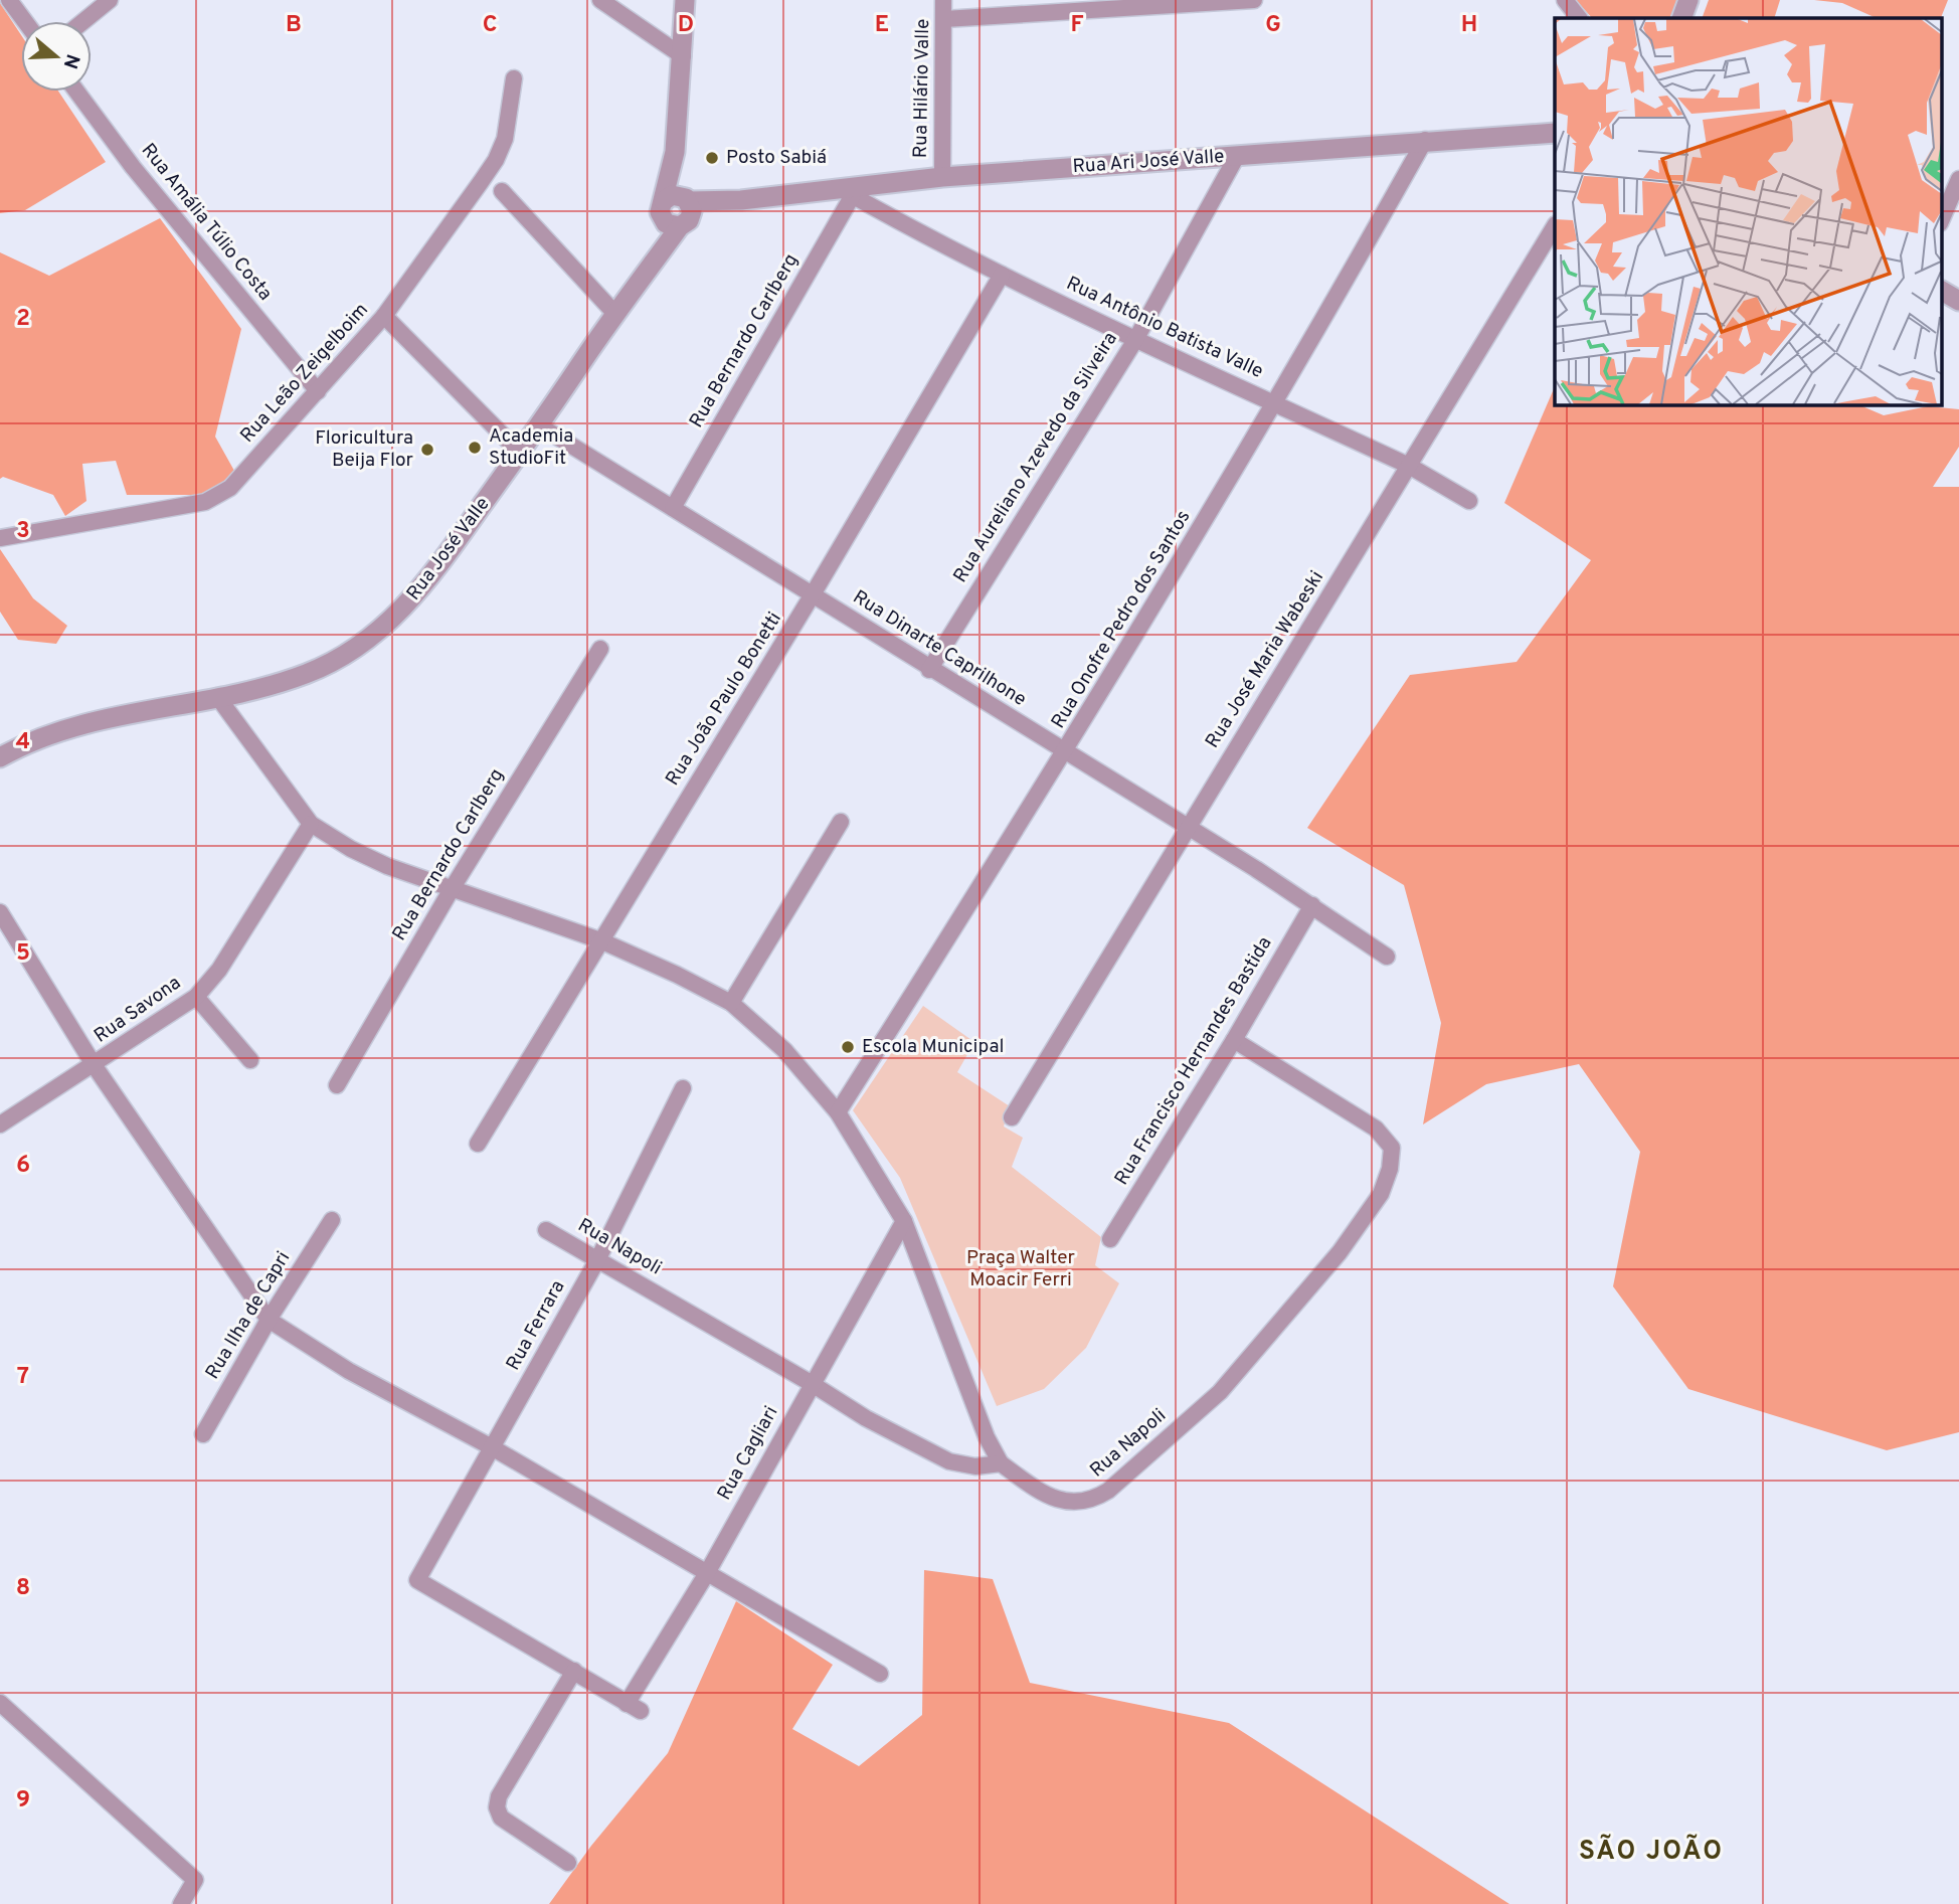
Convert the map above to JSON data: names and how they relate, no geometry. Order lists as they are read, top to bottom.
{
  "streets": {
    "street": [
      "Rua Hilário Valle",
      "Rua Ari José Valle",
      "Rua Amália Túlio Costa",
      "Rua Antônio Batista Valle",
      "Rua Bernardo Carlberg",
      "Rua Leão Zeigelboim",
      "Rua Aureliano Azevedo da Silveira",
      "Rua José Valle",
      "Rua Onofre Pedro dos Santos",
      "Rua Dinarte Caprilhone",
      "Rua José Maria Wabeski",
      "Rua João Paulo Bonetti",
      "Rua Savona",
      "Rua Francisco Hernandes Bastida",
      "Rua Napoli",
      "Rua Ilha de Capri",
      "Rua Ferrara",
      "Rua Cagliari"
    ]
  },
  "crossings": [
    ["Rua Hilário Valle", "Rua Ari José Valle"],
    ["Rua Ari José Valle", "Rua Antônio Batista Valle"],
    ["Rua Ari José Valle", "Rua Bernardo Carlberg"],
    ["Rua Ari José Valle", "Rua Aureliano Azevedo da Silveira"],
    ["Rua Ari José Valle", "Rua José Valle"],
    ["Rua Ari José Valle", "Rua Onofre Pedro dos Santos"],
    ["Rua Amália Túlio Costa", "Rua Leão Zeigelboim"],
    ["Rua Antônio Batista Valle", "Rua Bernardo Carlberg"],
    ["Rua Antônio Batista Valle", "Rua Aureliano Azevedo da Silveira"],
    ["Rua Antônio Batista Valle", "Rua Onofre Pedro dos Santos"],
    ["Rua Antônio Batista Valle", "Rua José Maria Wabeski"],
    ["Rua Antônio Batista Valle", "Rua João Paulo Bonetti"],
    ["Rua Bernardo Carlberg", "Rua Dinarte Caprilhone"],
    ["Rua Aureliano Azevedo da Silveira", "Rua Dinarte Caprilhone"],
    ["Rua José Valle", "Rua Dinarte Caprilhone"],
    ["Rua Onofre Pedro dos Santos", "Rua Dinarte Caprilhone"],
    ["Rua Dinarte Caprilhone", "Rua José Maria Wabeski"],
    ["Rua Dinarte Caprilhone", "Rua João Paulo Bonetti"],
    ["Rua Dinarte Caprilhone", "Rua Francisco Hernandes Bastida"],
    ["Rua Francisco Hernandes Bastida", "Rua Napoli"],
    ["Rua Napoli", "Rua Ferrara"],
    ["Rua Napoli", "Rua Cagliari"],
    ["Rua Ferrara", "Rua Cagliari"]
  ],
  "districts": ["SÃO JOÃO"],
  "parks": ["Praça Walter Moacir Ferri"],
  "places": [
    "Posto Sabiá",
    "Academia StudioFit",
    "Floricultura Beija Flor",
    "Escola Municipal"
  ],
  "north": "right",
  "grid": {
    "columns": [
      "B",
      "C",
      "D",
      "E",
      "F",
      "G",
      "H"
    ],
    "rows": [
      "2",
      "3",
      "4",
      "5",
      "6",
      "7",
      "8",
      "9"
    ]
  }
}
